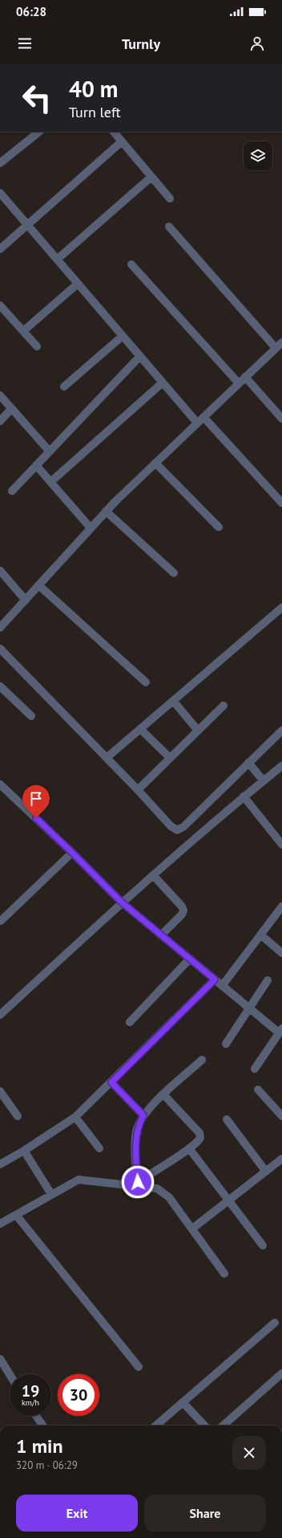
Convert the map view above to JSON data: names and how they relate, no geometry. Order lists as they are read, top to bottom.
{
  "page": {
    "status": "06:28",
    "header": "Turnly",
    "turn": ["40 m", "Turn left"],
    "speed": "19 km/h",
    "limit": "30",
    "heading": ["1 min", "320 m · 06:29"],
    "buttons": ["Exit", "Share"]
  }
}
